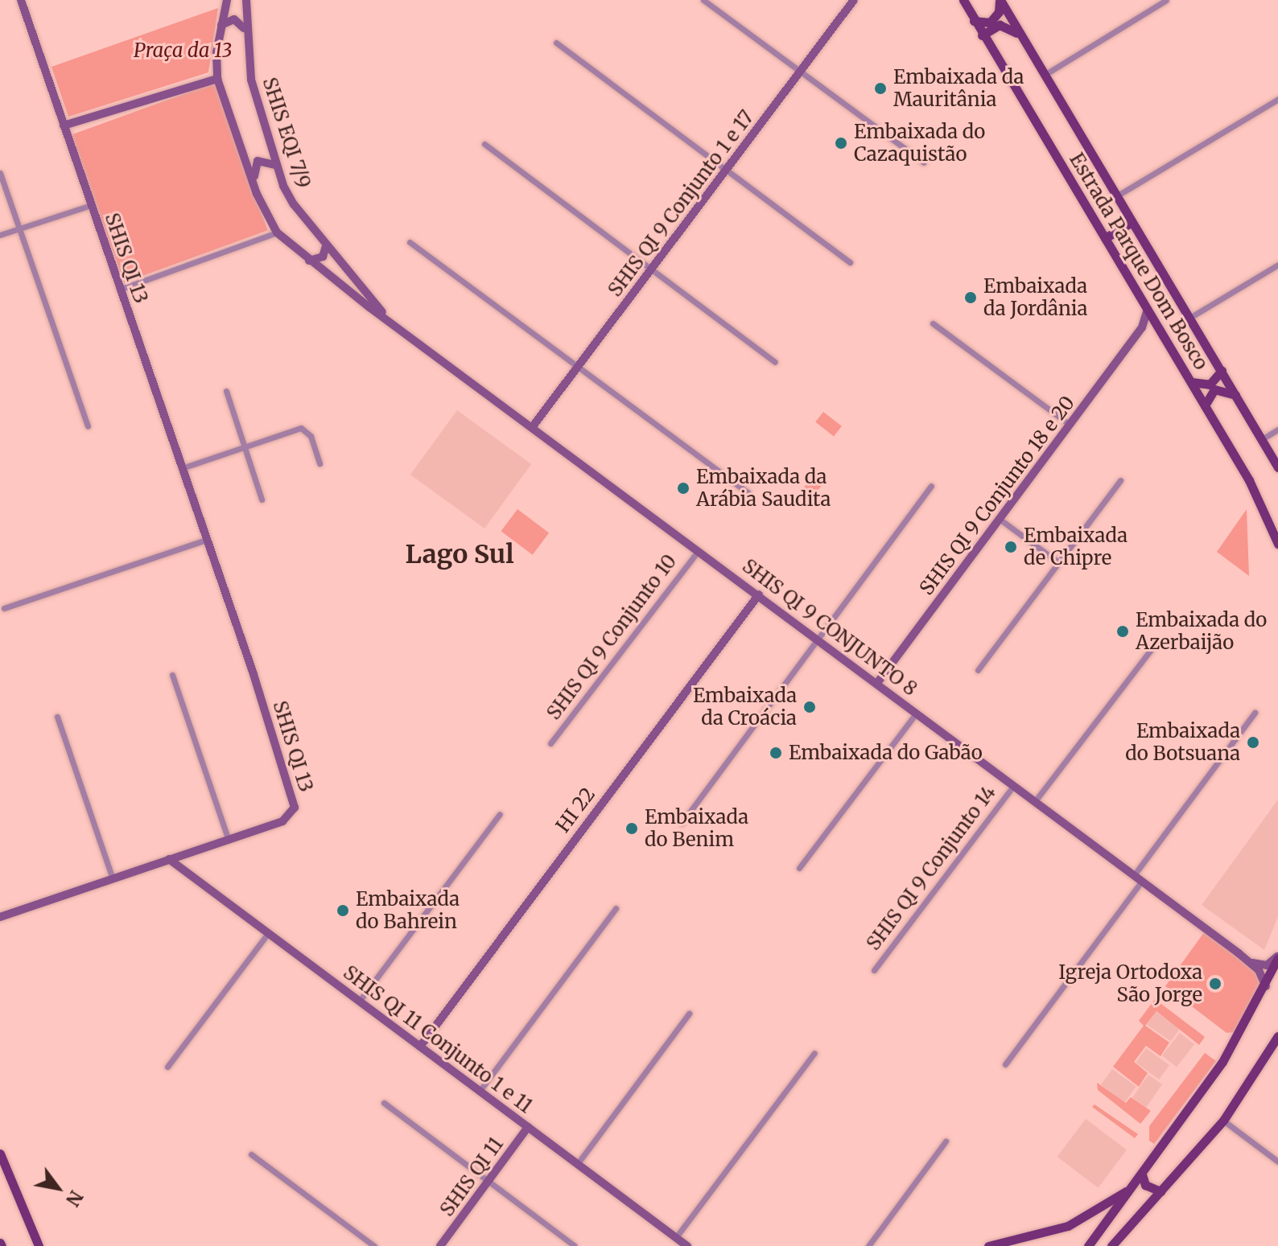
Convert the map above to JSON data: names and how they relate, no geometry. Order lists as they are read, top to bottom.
{
  "streets": {
    "main road": ["Estrada Parque Dom Bosco"],
    "street": [
      "SHIS EQI 7/9",
      "SHIS QI 9 Conjunto 1 e 17",
      "SHIS QI 13",
      "SHIS QI 9 Conjunto 18 e 20",
      "SHIS QI 9 CONJUNTO 8",
      "SHIS QI 9 Conjunto 10",
      "HI 22",
      "SHIS QI 9 Conjunto 14",
      "SHIS QI 11 Conjunto 1 e 11",
      "SHIS QI 11"
    ]
  },
  "crossings": [
    ["SHIS EQI 7/9", "SHIS QI 9 CONJUNTO 8"],
    ["SHIS QI 9 Conjunto 1 e 17", "SHIS QI 9 CONJUNTO 8"],
    ["SHIS QI 13", "SHIS QI 11 Conjunto 1 e 11"],
    ["Estrada Parque Dom Bosco", "SHIS QI 9 Conjunto 18 e 20"],
    ["SHIS QI 9 Conjunto 18 e 20", "SHIS QI 9 CONJUNTO 8"],
    ["SHIS QI 9 CONJUNTO 8", "SHIS QI 9 Conjunto 10"],
    ["SHIS QI 9 CONJUNTO 8", "HI 22"],
    ["SHIS QI 9 CONJUNTO 8", "SHIS QI 9 Conjunto 14"],
    ["HI 22", "SHIS QI 11 Conjunto 1 e 11"],
    ["SHIS QI 11 Conjunto 1 e 11", "SHIS QI 11"]
  ],
  "districts": ["Lago Sul"],
  "parks": ["Praça da 13"],
  "places": [
    "Embaixada da Mauritânia",
    "Embaixada do Cazaquistão",
    "Embaixada da Jordânia",
    "Embaixada da Arábia Saudita",
    "Embaixada de Chipre",
    "Embaixada do Azerbaijão",
    "Embaixada da Croácia",
    "Embaixada do Botsuana",
    "Embaixada do Gabão",
    "Embaixada do Benim",
    "Embaixada do Bahrein",
    "Igreja Ortodoxa São Jorge"
  ],
  "north": "bottom right"
}
